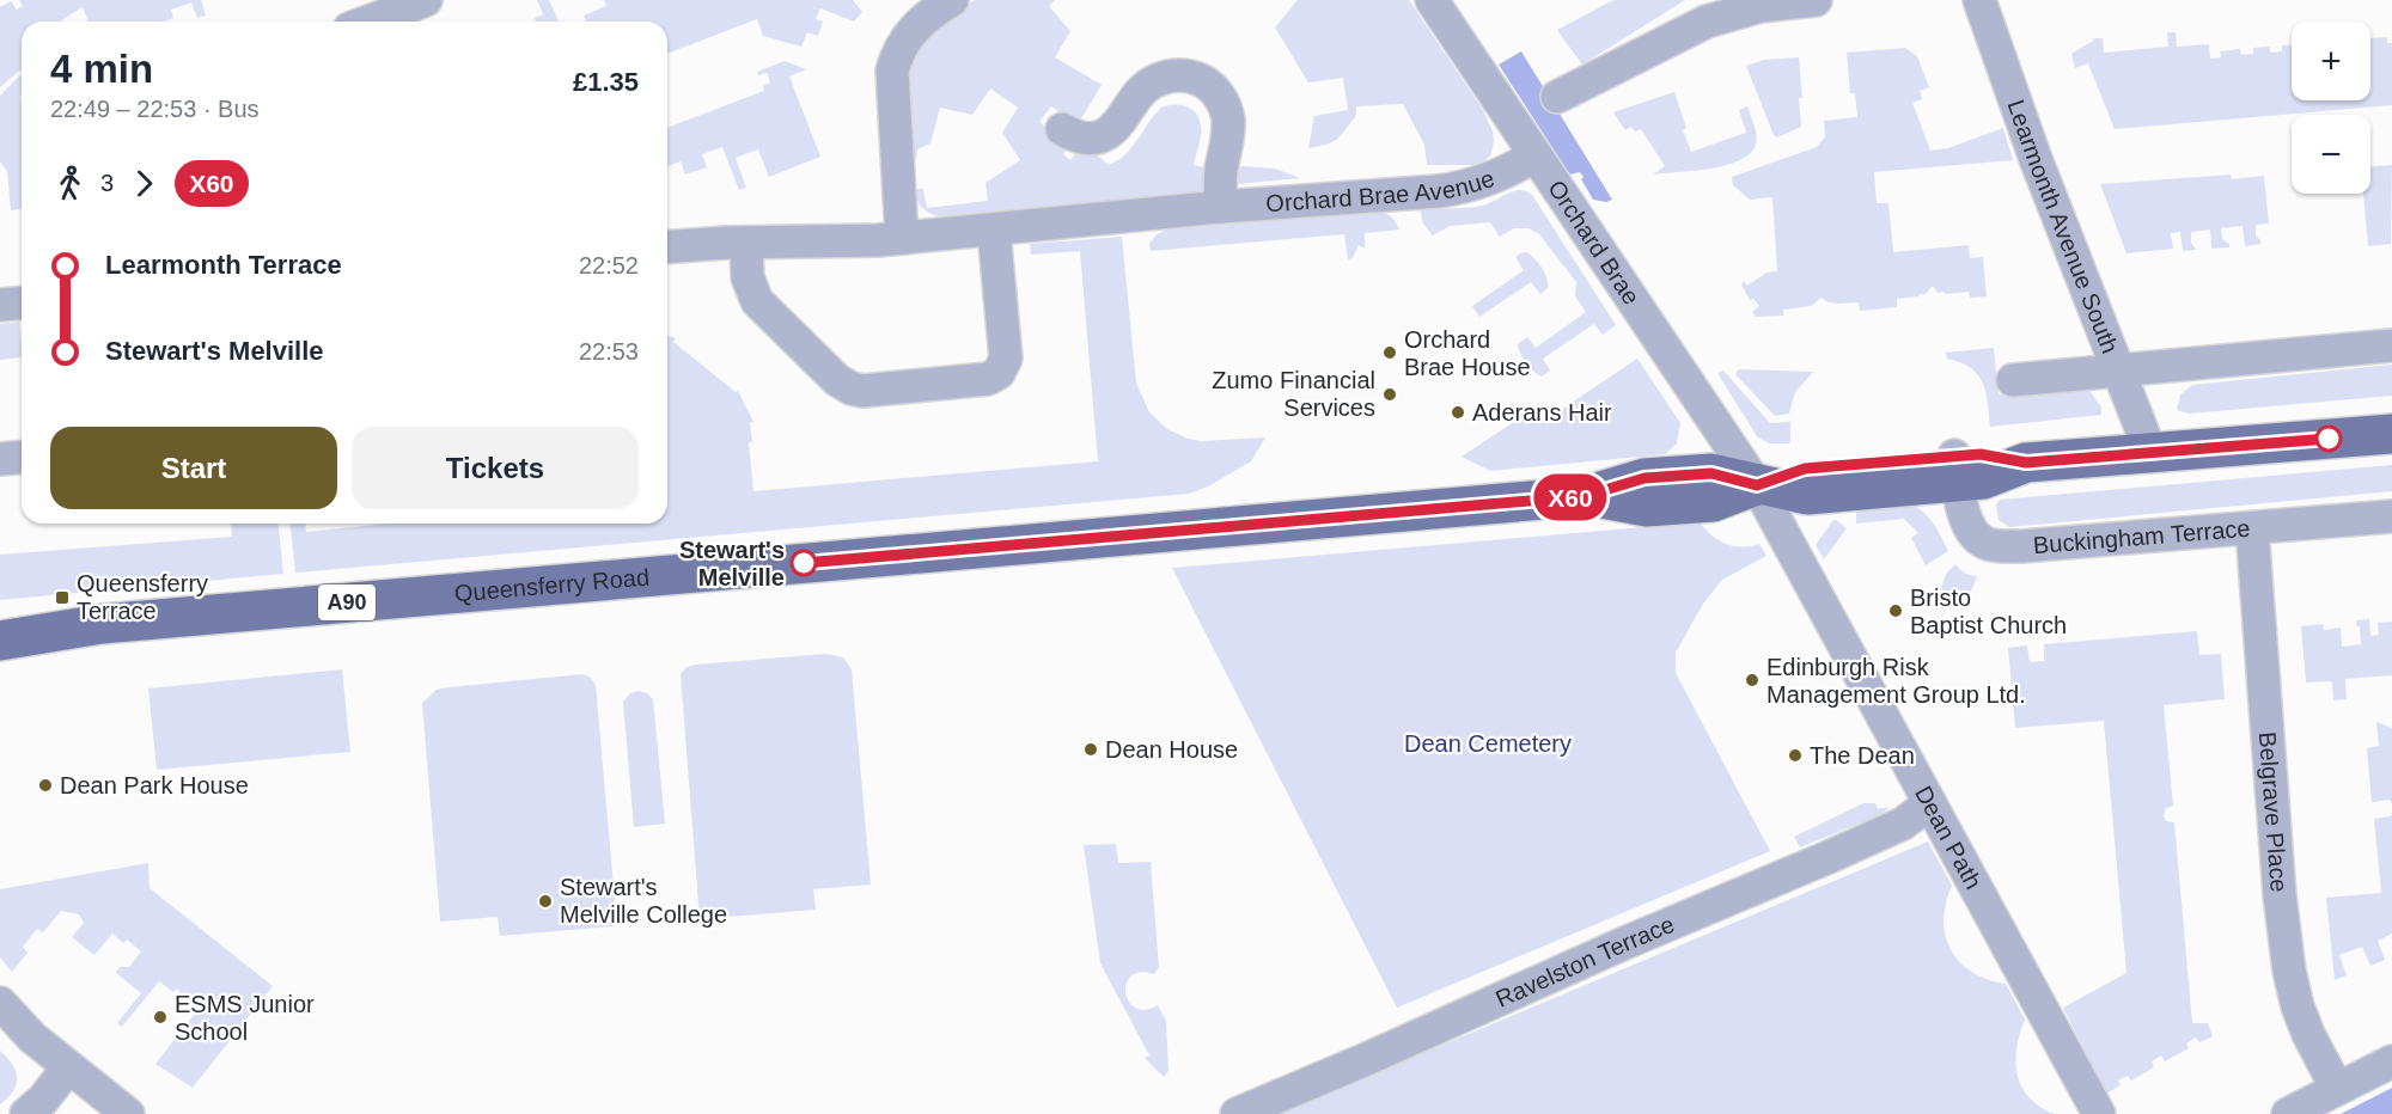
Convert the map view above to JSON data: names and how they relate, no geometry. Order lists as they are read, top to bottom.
{
  "streets": {
    "main road": ["Queensferry Road", "A90"],
    "street": [
      "Orchard Brae Avenue",
      "Learmonth Avenue South",
      "Orchard Brae",
      "Buckingham Terrace",
      "Belgrave Place",
      "Dean Path",
      "Ravelston Terrace"
    ]
  },
  "crossings": [
    ["Orchard Brae Avenue", "Orchard Brae"],
    ["Learmonth Avenue South", "Queensferry Road"],
    ["Orchard Brae", "Queensferry Road"],
    ["Orchard Brae", "Dean Path"],
    ["Buckingham Terrace", "Queensferry Road"],
    ["Buckingham Terrace", "Belgrave Place"],
    ["Queensferry Road", "Dean Path"],
    ["Dean Path", "Ravelston Terrace"]
  ],
  "parks": ["Dean Cemetery"],
  "places": {
    "other": [
      "Orchard Brae House",
      "Zumo Financial Services",
      "Aderans Hair",
      "Stewart's Melville",
      "Bristo Baptist Church",
      "Edinburgh Risk Management Group Ltd.",
      "Dean House",
      "The Dean",
      "Dean Park House",
      "Stewart's Melville College",
      "ESMS Junior School"
    ],
    "transit": ["Queensferry Terrace"]
  },
  "lines": ["bus line X60"],
  "page": {
    "on_map": "X60",
    "map_buttons": ["+", "−"],
    "heading": ["4 min", "22:49 – 22:53 · Bus", "£1.35"],
    "legs": ["3", "X60"],
    "list": [
      {
        "name": "Learmonth Terrace",
        "value": "22:52"
      },
      {
        "name": "Stewart's Melville",
        "value": "22:53"
      }
    ],
    "buttons": ["Start", "Tickets"]
  }
}
